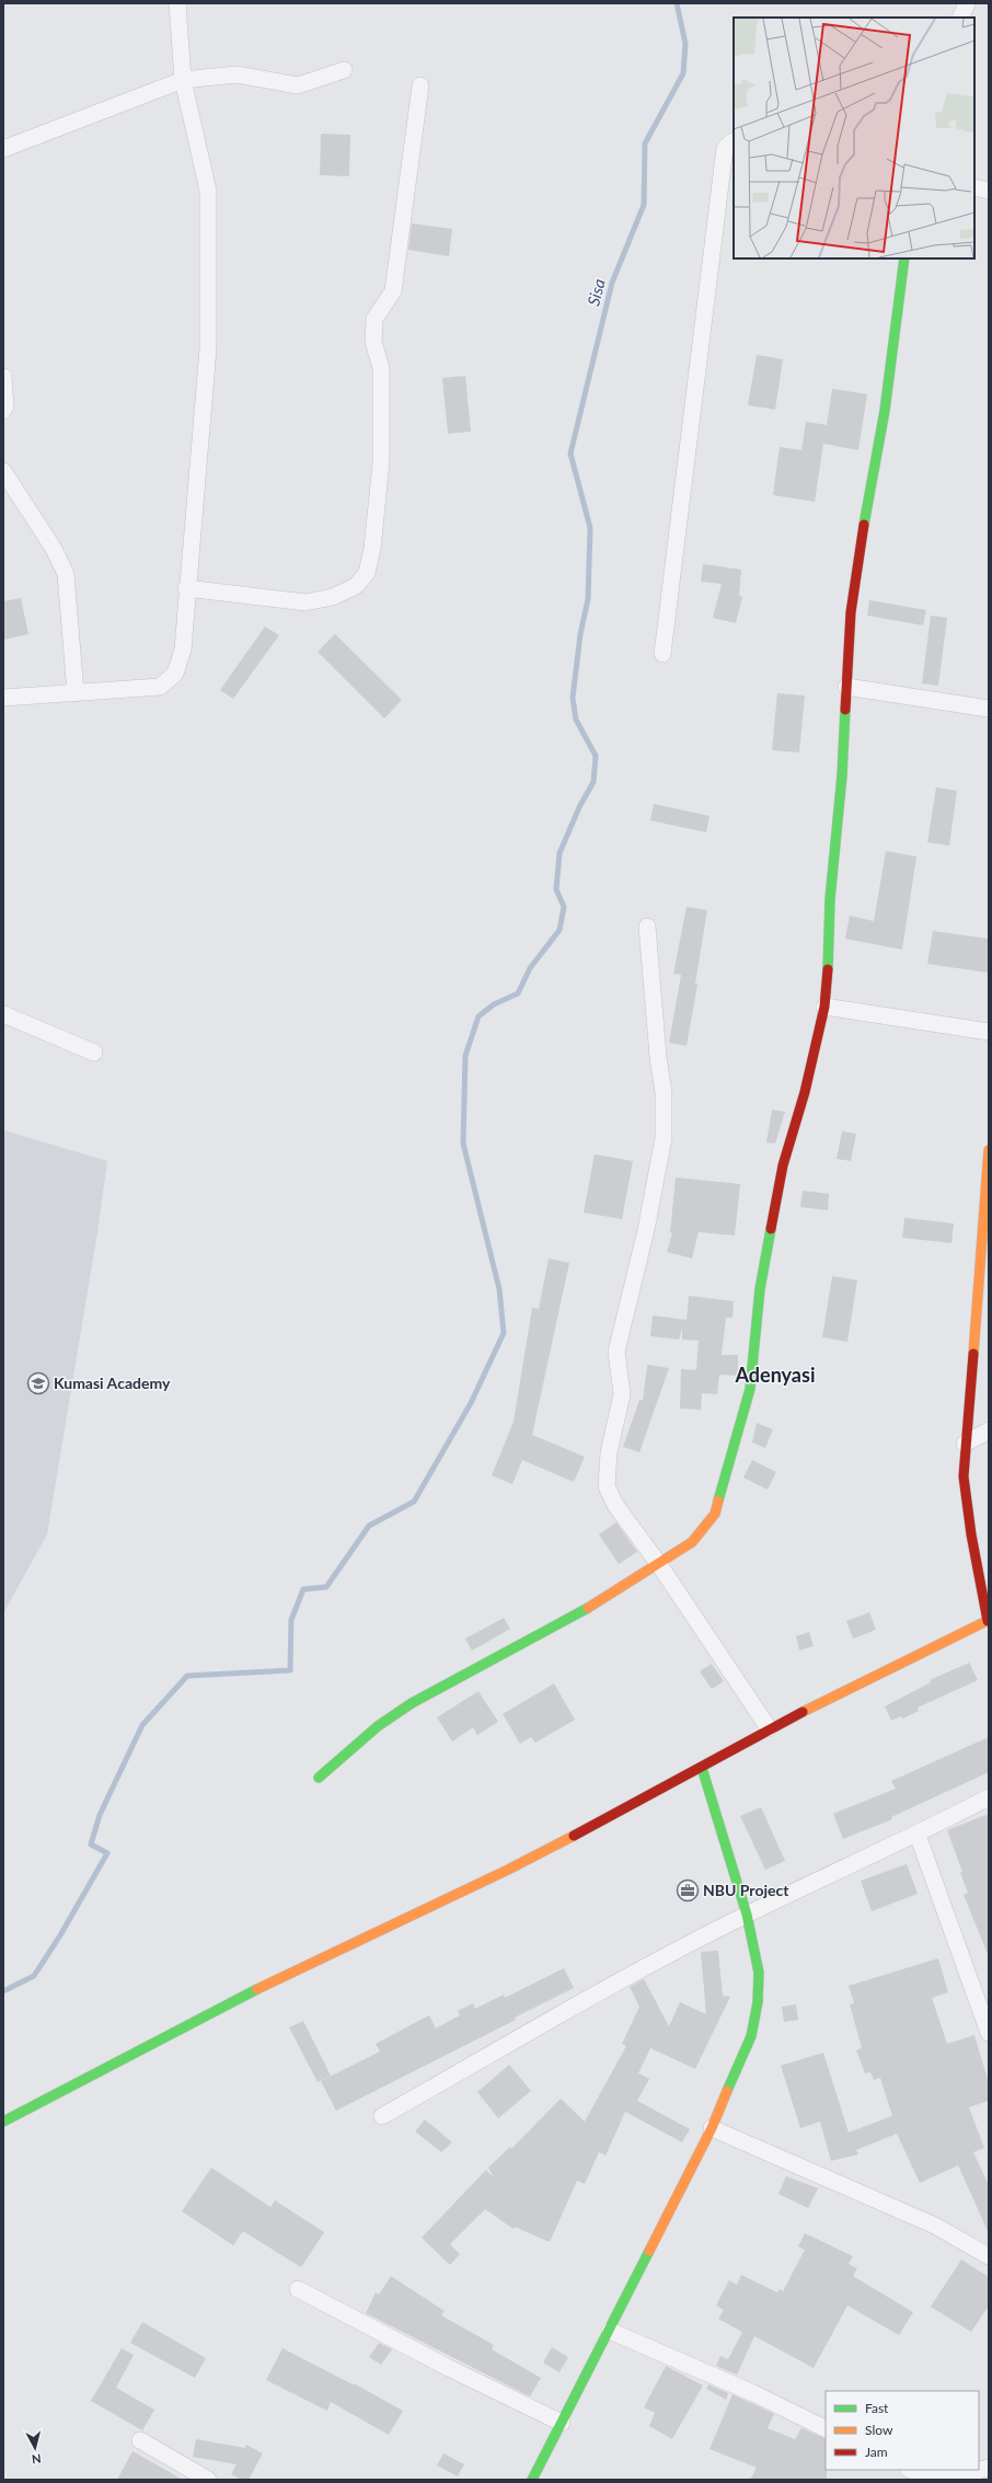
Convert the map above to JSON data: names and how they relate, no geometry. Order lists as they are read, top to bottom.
{
  "districts": ["Adenyasi"],
  "water": ["Sisa"],
  "places": {
    "school or university": ["Kumasi Academy"],
    "office": ["NBU Project"]
  },
  "legend": ["Fast", "Slow", "Jam"],
  "north": "bottom"
}
